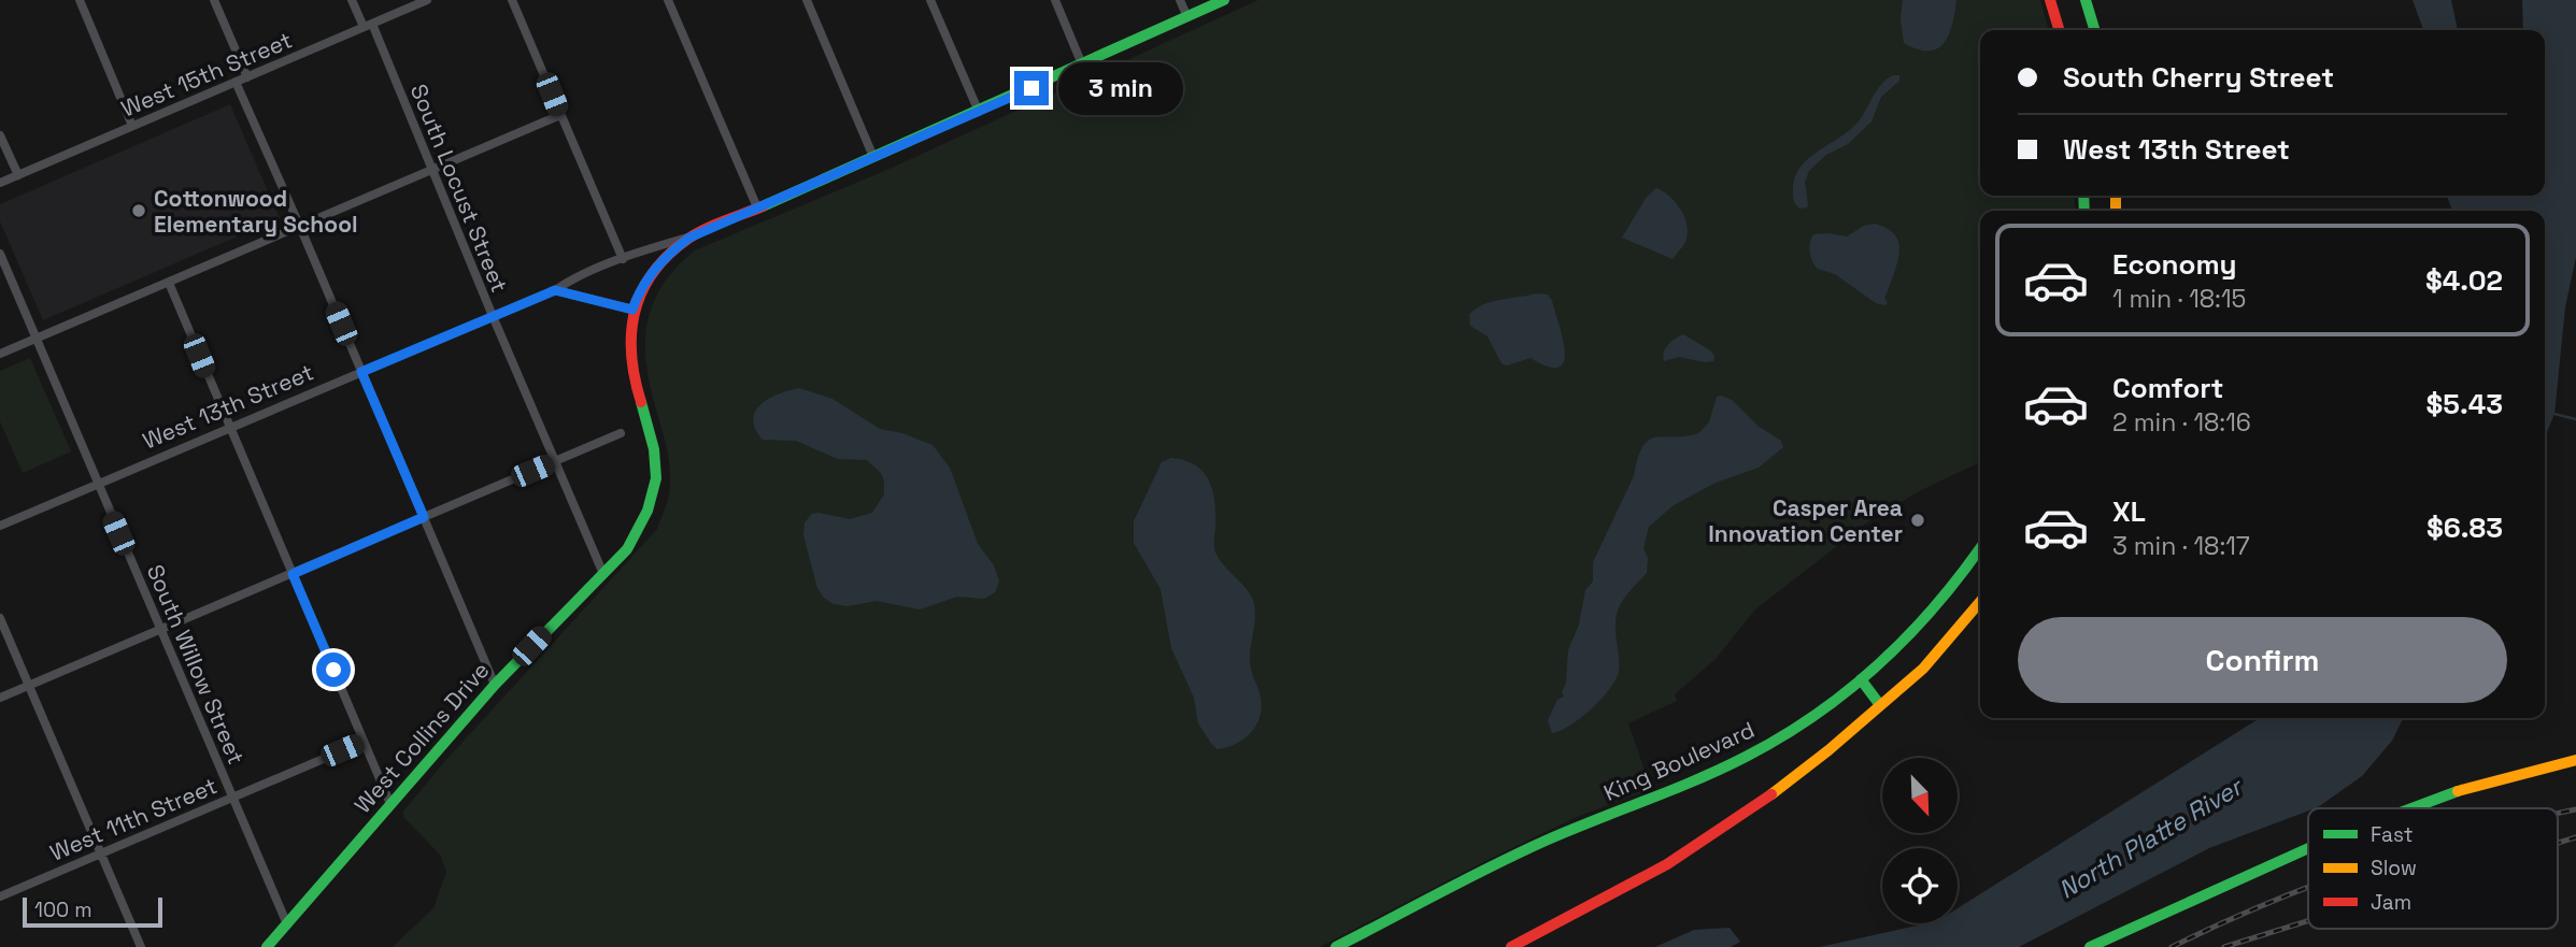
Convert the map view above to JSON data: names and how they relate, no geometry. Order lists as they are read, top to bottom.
{
  "streets": {
    "main road": ["West 13th Street", "West Collins Drive", "King Boulevard"],
    "street": [
      "West 15th Street",
      "South Locust Street",
      "South Willow Street",
      "West 11th Street"
    ]
  },
  "crossings": [
    ["West 15th Street", "South Locust Street"],
    ["South Locust Street", "West 13th Street"],
    ["South Locust Street", "West Collins Drive"],
    ["West 13th Street", "South Willow Street"],
    ["West 13th Street", "West Collins Drive"],
    ["South Willow Street", "West Collins Drive"],
    ["South Willow Street", "West 11th Street"]
  ],
  "water": ["North Platte River"],
  "places": ["Cottonwood Elementary School", "Casper Area Innovation Center"],
  "legend": ["Fast", "Slow", "Jam"],
  "scale_bar": "100 m",
  "north": "bottom right",
  "page": {
    "banner": ["South Cherry Street", "West 13th Street"],
    "bubble": "3 min",
    "list": [
      {
        "name": "Economy",
        "note": "1 min · 18:15",
        "value": "$4.02"
      },
      {
        "name": "Comfort",
        "note": "2 min · 18:16",
        "value": "$5.43"
      },
      {
        "name": "XL",
        "note": "3 min · 18:17",
        "value": "$6.83"
      }
    ],
    "buttons": "Confirm",
    "scale": "100 m"
  }
}
